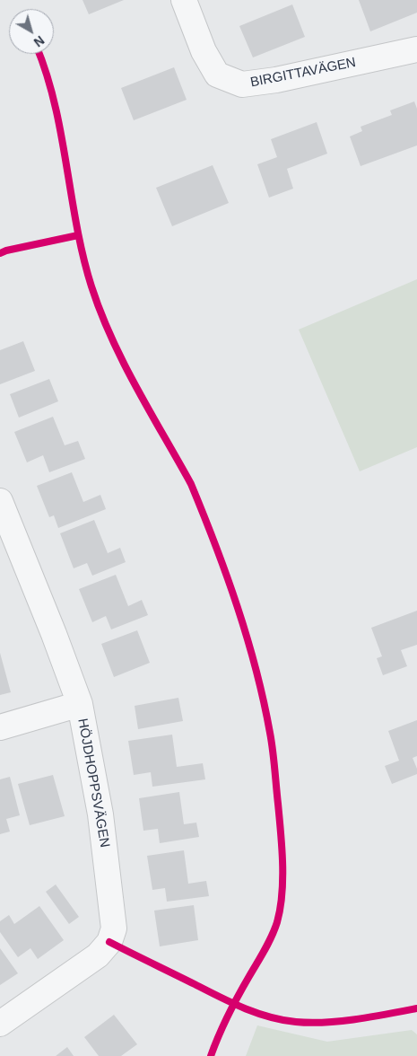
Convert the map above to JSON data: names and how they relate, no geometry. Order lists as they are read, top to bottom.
{
  "streets": {
    "street": ["BIRGITTAVÄGEN", "HÖJDHOPPSVÄGEN"]
  },
  "north": "bottom right"
}
